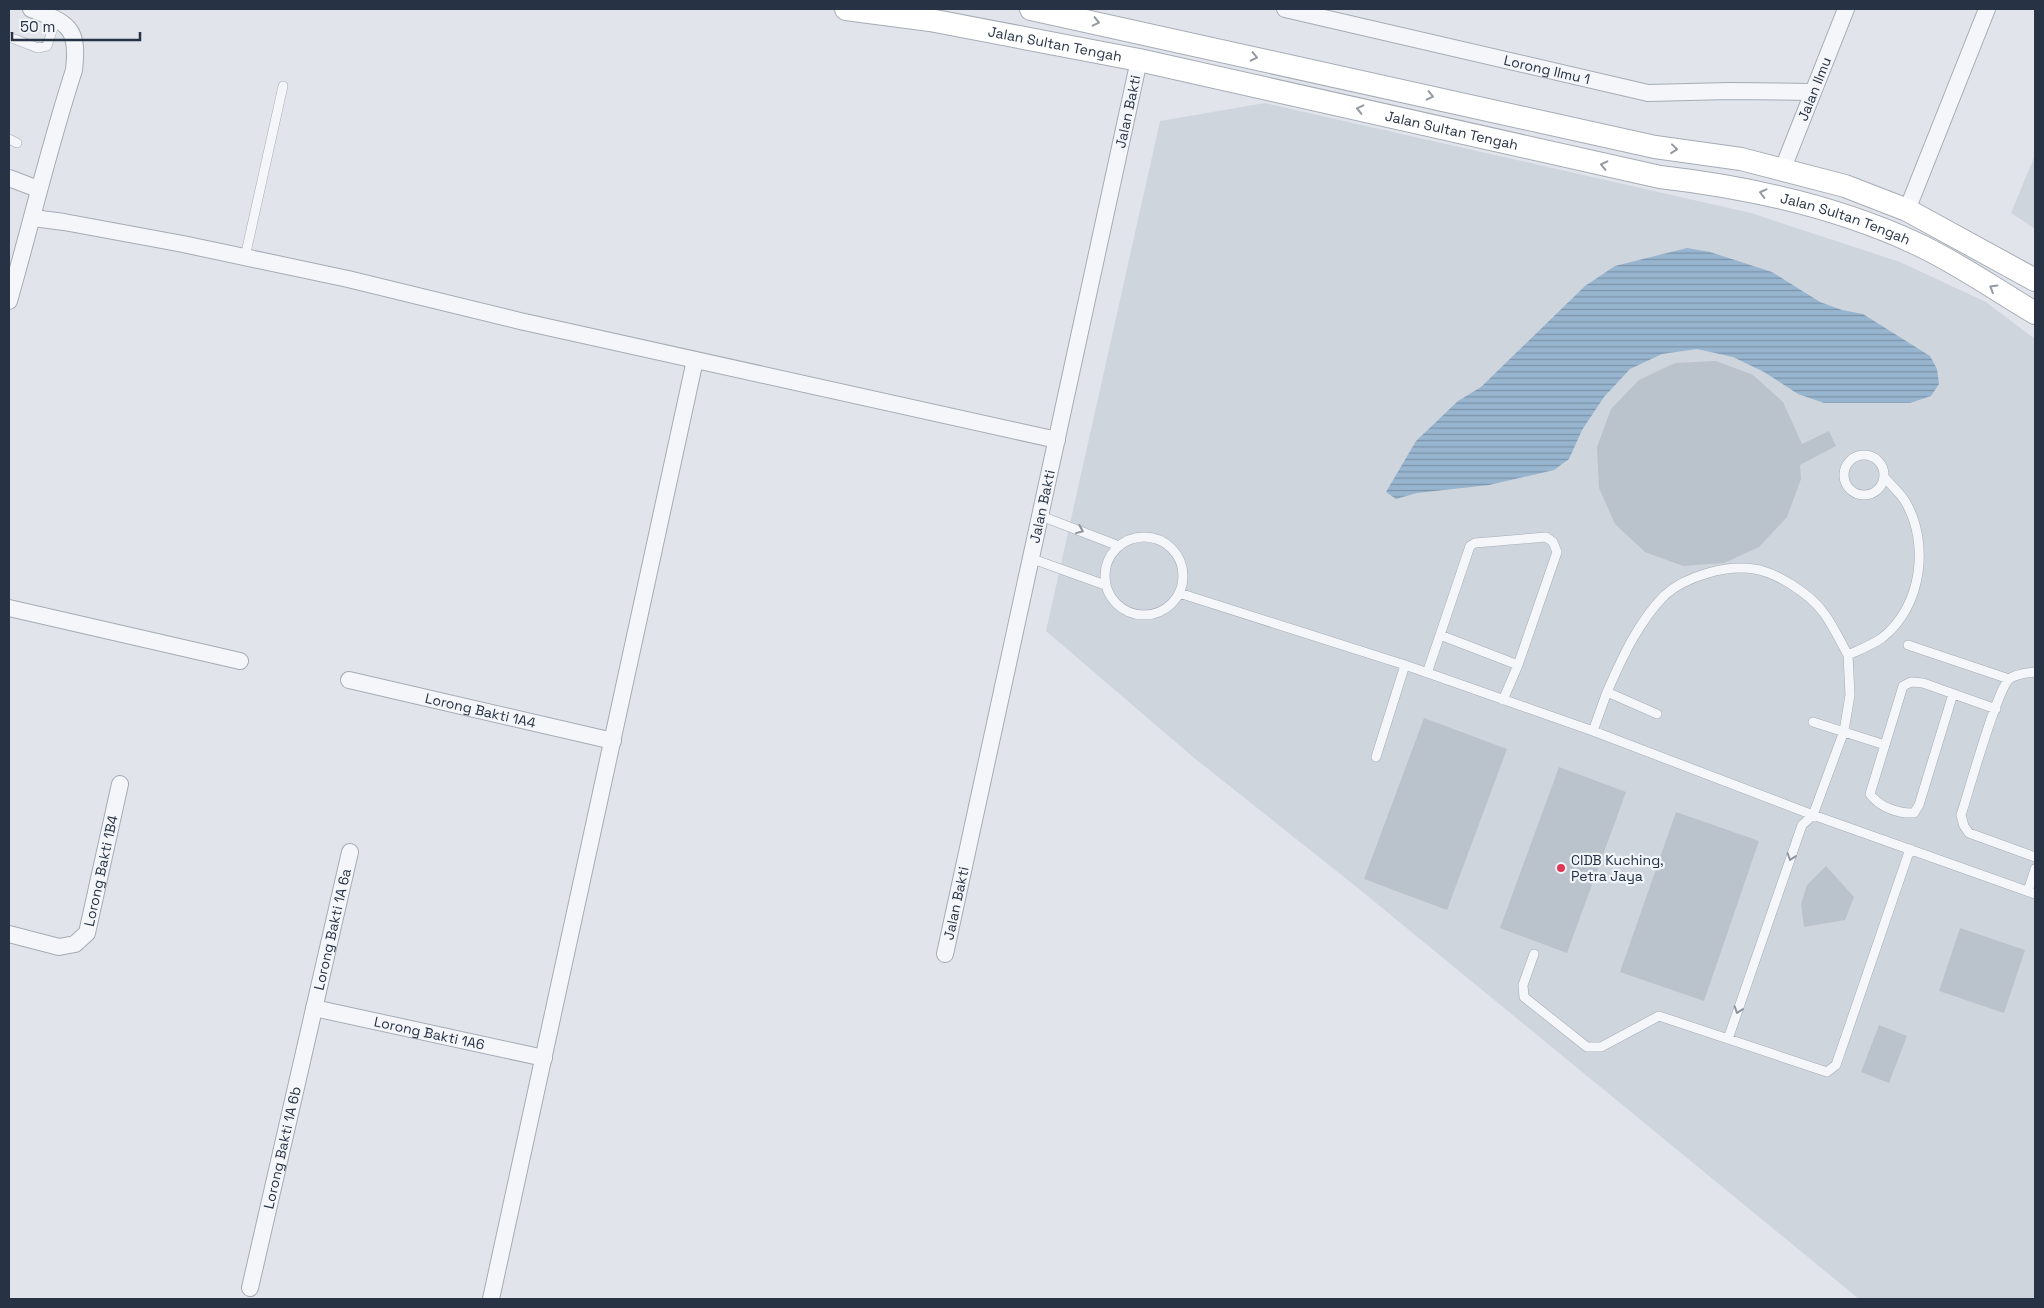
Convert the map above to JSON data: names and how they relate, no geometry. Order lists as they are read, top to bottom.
{
  "streets": {
    "main road": ["Jalan Sultan Tengah"],
    "street": [
      "Lorong Ilmu 1",
      "Jalan Ilmu",
      "Jalan Bakti",
      "Lorong Bakti 1A4",
      "Lorong Bakti 1B4",
      "Lorong Bakti 1A 6a",
      "Lorong Bakti 1A6",
      "Lorong Bakti 1A 6b"
    ]
  },
  "crossings": [
    ["Jalan Sultan Tengah", "Jalan Ilmu"],
    ["Jalan Sultan Tengah", "Jalan Bakti"],
    ["Lorong Ilmu 1", "Jalan Ilmu"],
    ["Lorong Bakti 1A 6a", "Lorong Bakti 1A6"],
    ["Lorong Bakti 1A 6a", "Lorong Bakti 1A 6b"],
    ["Lorong Bakti 1A6", "Lorong Bakti 1A 6b"]
  ],
  "places": ["CIDB Kuching, Petra Jaya"],
  "scale_bar": "50 m"
}
